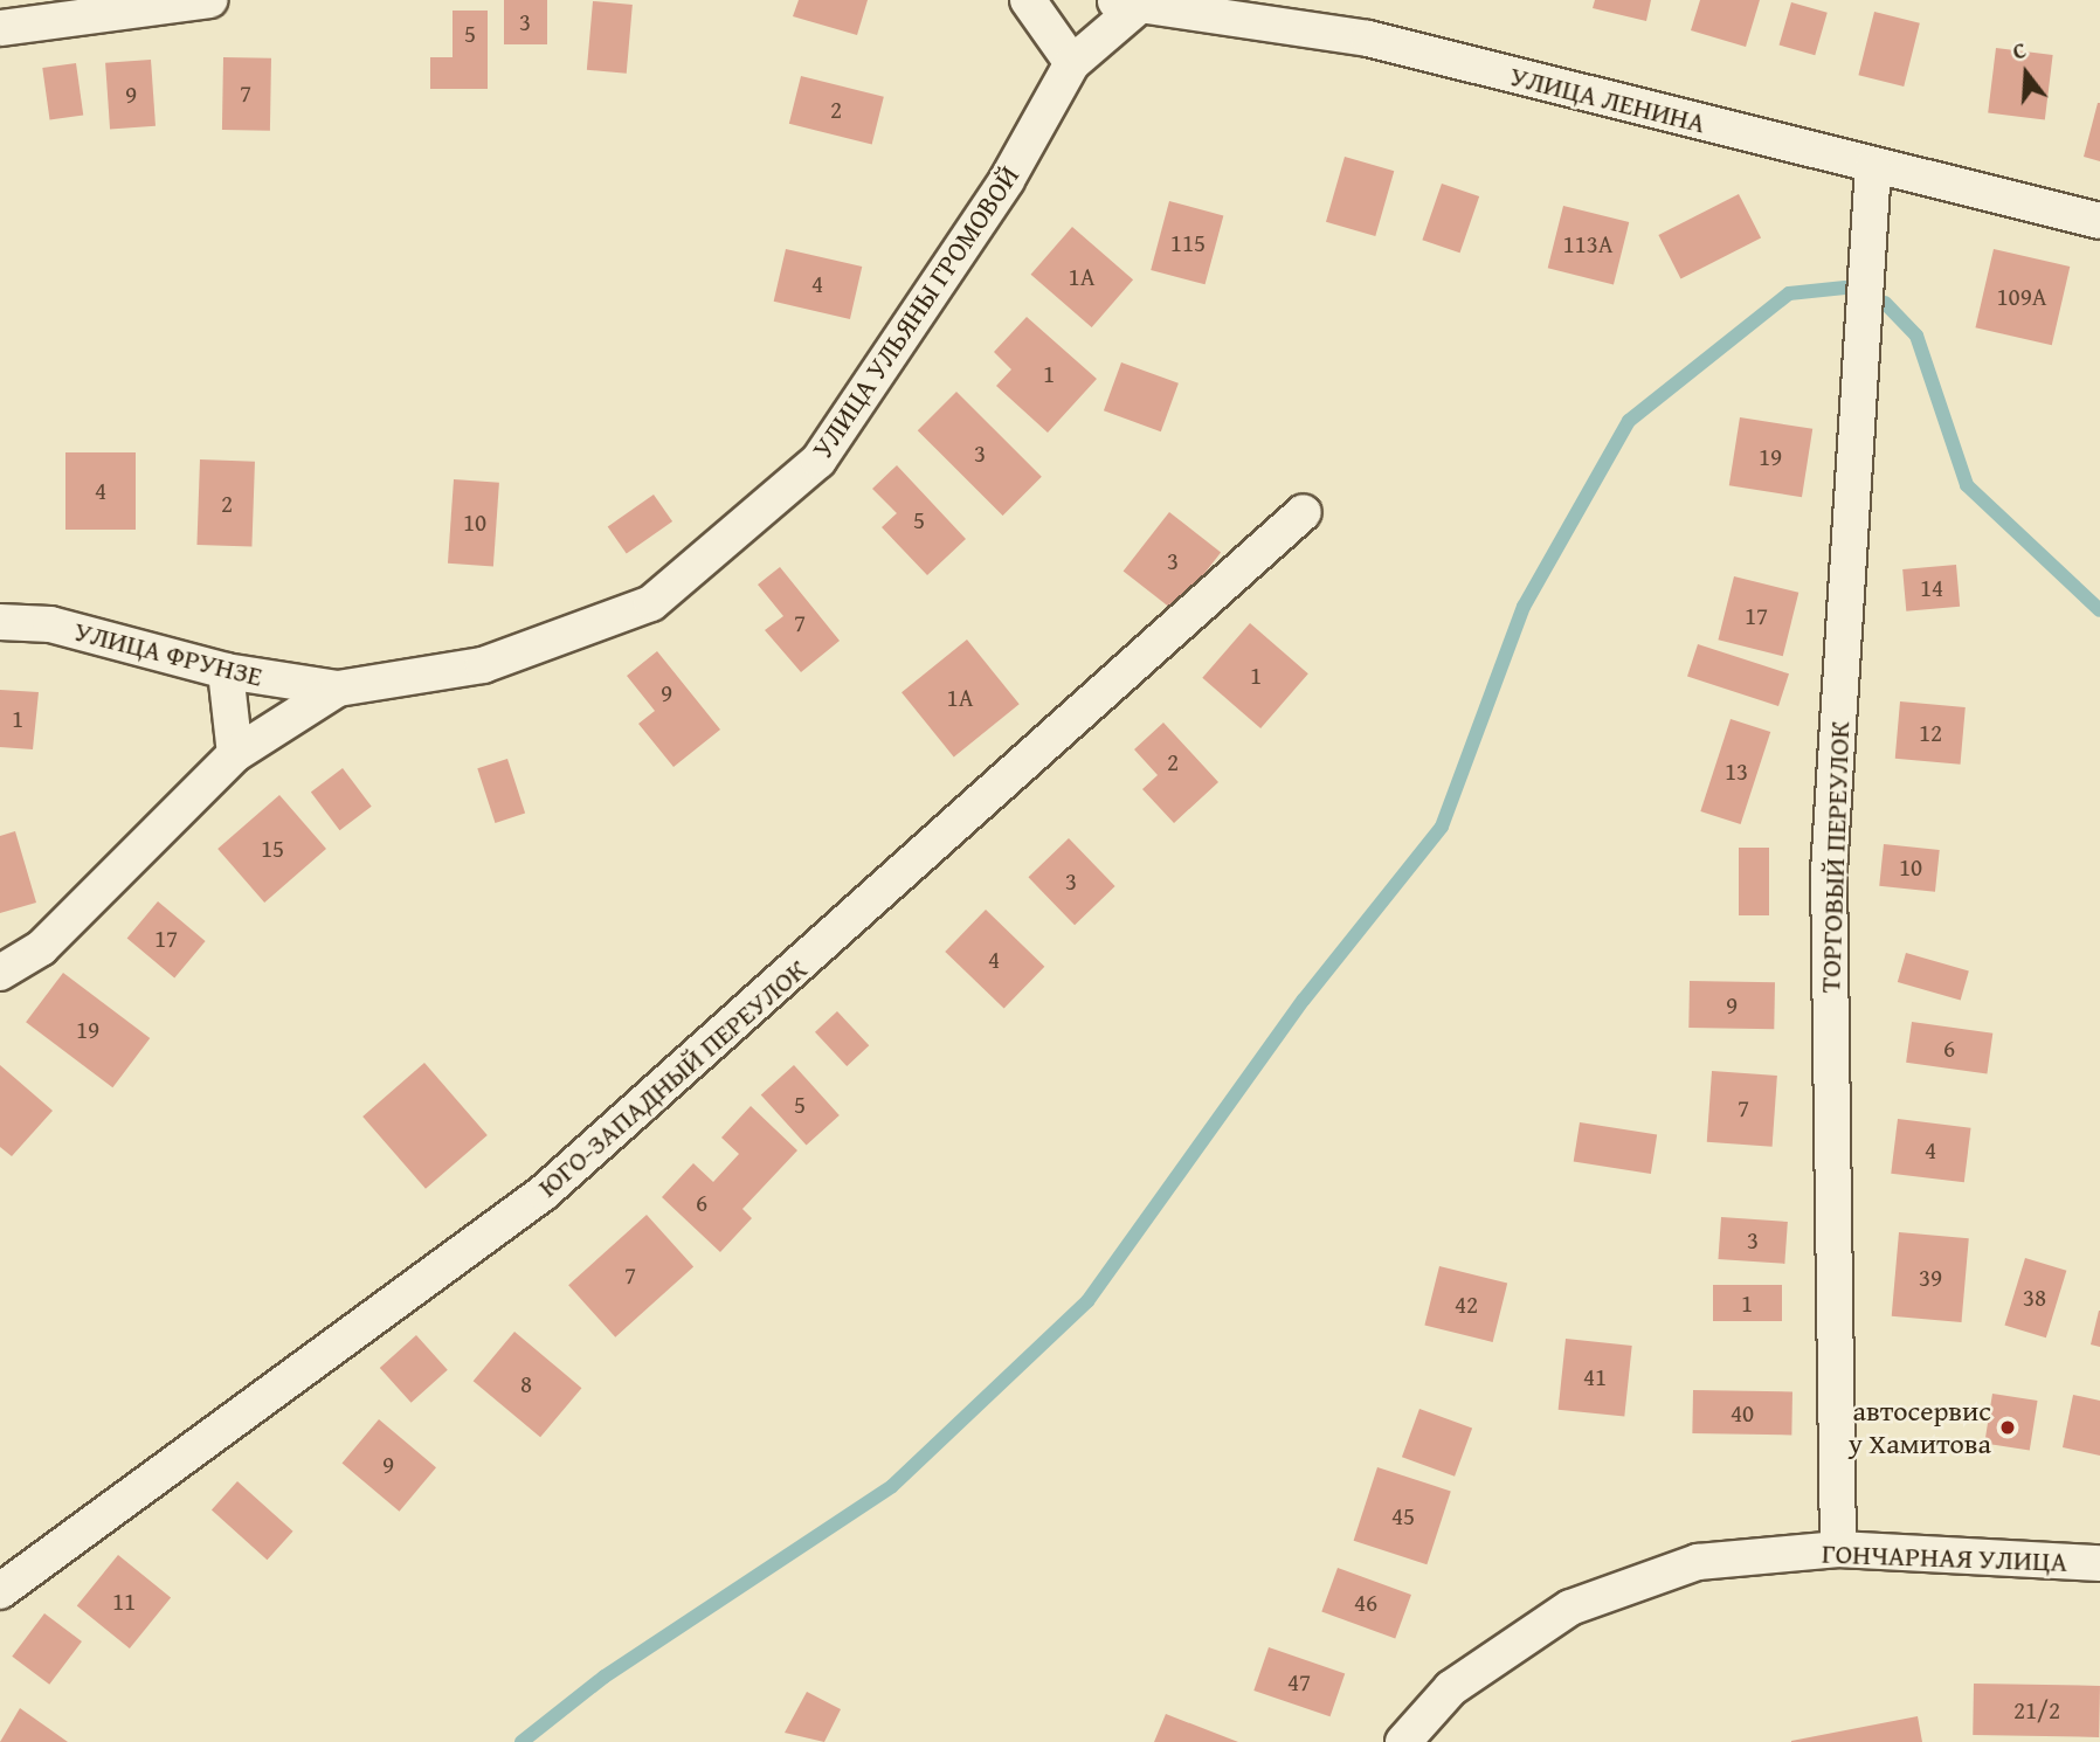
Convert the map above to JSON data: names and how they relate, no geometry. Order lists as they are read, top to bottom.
{
  "streets": {
    "street": [
      "УЛИЦА ЛЕНИНА",
      "УЛИЦА УЛЬЯНЫ ГРОМОВОЙ",
      "УЛИЦА ФРУНЗЕ",
      "ТОРГОВЫЙ ПЕРЕУЛОК",
      "ЮГО-ЗАПАДНЫЙ ПЕРЕУЛОК",
      "ГОНЧАРНАЯ УЛИЦА"
    ]
  },
  "crossings": [
    ["УЛИЦА ЛЕНИНА", "УЛИЦА УЛЬЯНЫ ГРОМОВОЙ"],
    ["УЛИЦА ЛЕНИНА", "ТОРГОВЫЙ ПЕРЕУЛОК"],
    ["УЛИЦА УЛЬЯНЫ ГРОМОВОЙ", "УЛИЦА ФРУНЗЕ"],
    ["ТОРГОВЫЙ ПЕРЕУЛОК", "ГОНЧАРНАЯ УЛИЦА"]
  ],
  "places": ["автосервис у Хамитова"],
  "house_numbers": [
    "3",
    "5",
    "7",
    "9",
    "2",
    "115",
    "113А",
    "1А",
    "4",
    "109А",
    "1",
    "3",
    "19",
    "4",
    "2",
    "5",
    "10",
    "3",
    "14",
    "17",
    "7",
    "1",
    "9",
    "1А",
    "1",
    "12",
    "2",
    "13",
    "15",
    "10",
    "3",
    "17",
    "4",
    "9",
    "19",
    "6",
    "5",
    "7",
    "4",
    "6",
    "3",
    "7",
    "39",
    "38",
    "1",
    "42",
    "41",
    "8",
    "40",
    "9",
    "45",
    "11",
    "46",
    "47",
    "21/2"
  ],
  "north": "top"
}
